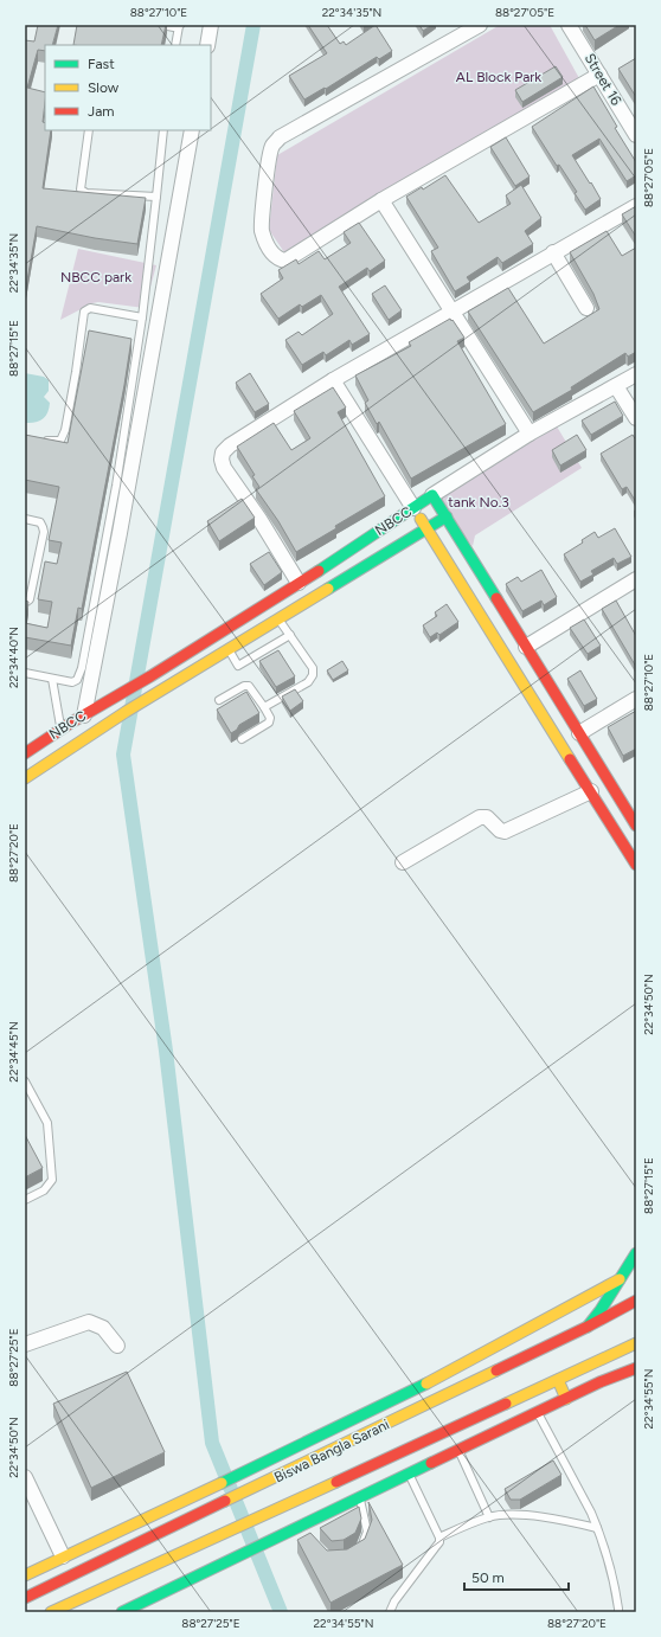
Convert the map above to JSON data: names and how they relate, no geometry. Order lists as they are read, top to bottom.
{
  "streets": {
    "street": ["Street 16", "NBCC", "Biswa Bangla Sarani"]
  },
  "parks": ["AL Block Park", "NBCC park", "tank No.3"],
  "legend": ["Fast", "Slow", "Jam"],
  "scale_bar": "50 m",
  "coordinates": [
    "88°27'10\"E",
    "22°34'35\"N",
    "88°27'05\"E",
    "88°27'15\"E",
    "22°34'40\"N",
    "88°27'20\"E",
    "22°34'50\"N",
    "22°34'45\"N",
    "88°27'25\"E",
    "22°34'55\"N"
  ]
}
